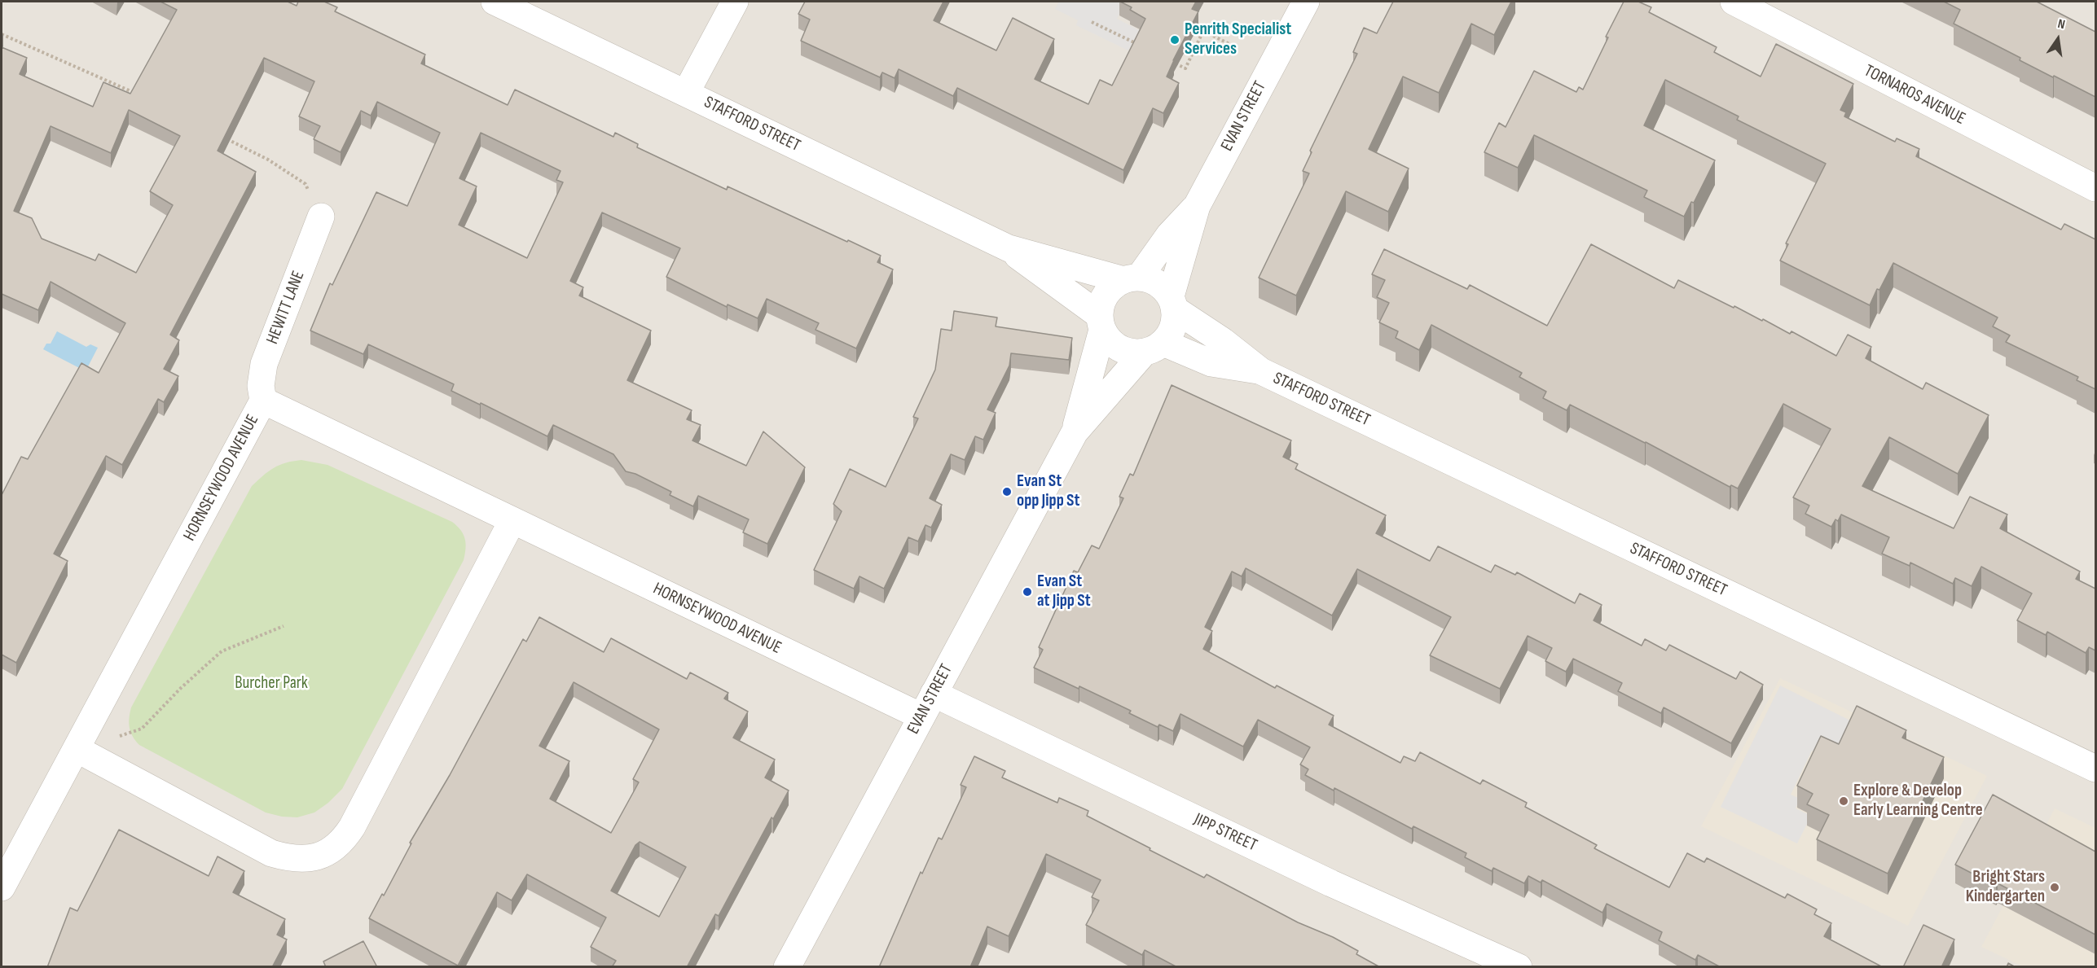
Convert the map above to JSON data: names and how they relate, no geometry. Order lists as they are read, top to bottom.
{
  "streets": {
    "street": [
      "TORNAROS AVENUE",
      "EVAN STREET",
      "STAFFORD STREET",
      "HEWITT LANE",
      "HORNSEYWOOD AVENUE",
      "JIPP STREET"
    ]
  },
  "crossings": [
    ["EVAN STREET", "STAFFORD STREET"],
    ["EVAN STREET", "HORNSEYWOOD AVENUE"],
    ["EVAN STREET", "JIPP STREET"],
    ["HEWITT LANE", "HORNSEYWOOD AVENUE"],
    ["HORNSEYWOOD AVENUE", "JIPP STREET"]
  ],
  "parks": ["Burcher Park"],
  "places": [
    "Penrith Specialist Services",
    "Evan St opp Jipp St",
    "Evan St at Jipp St",
    "Explore & Develop Early Learning Centre",
    "Bright Stars Kindergarten"
  ],
  "north": "top"
}
